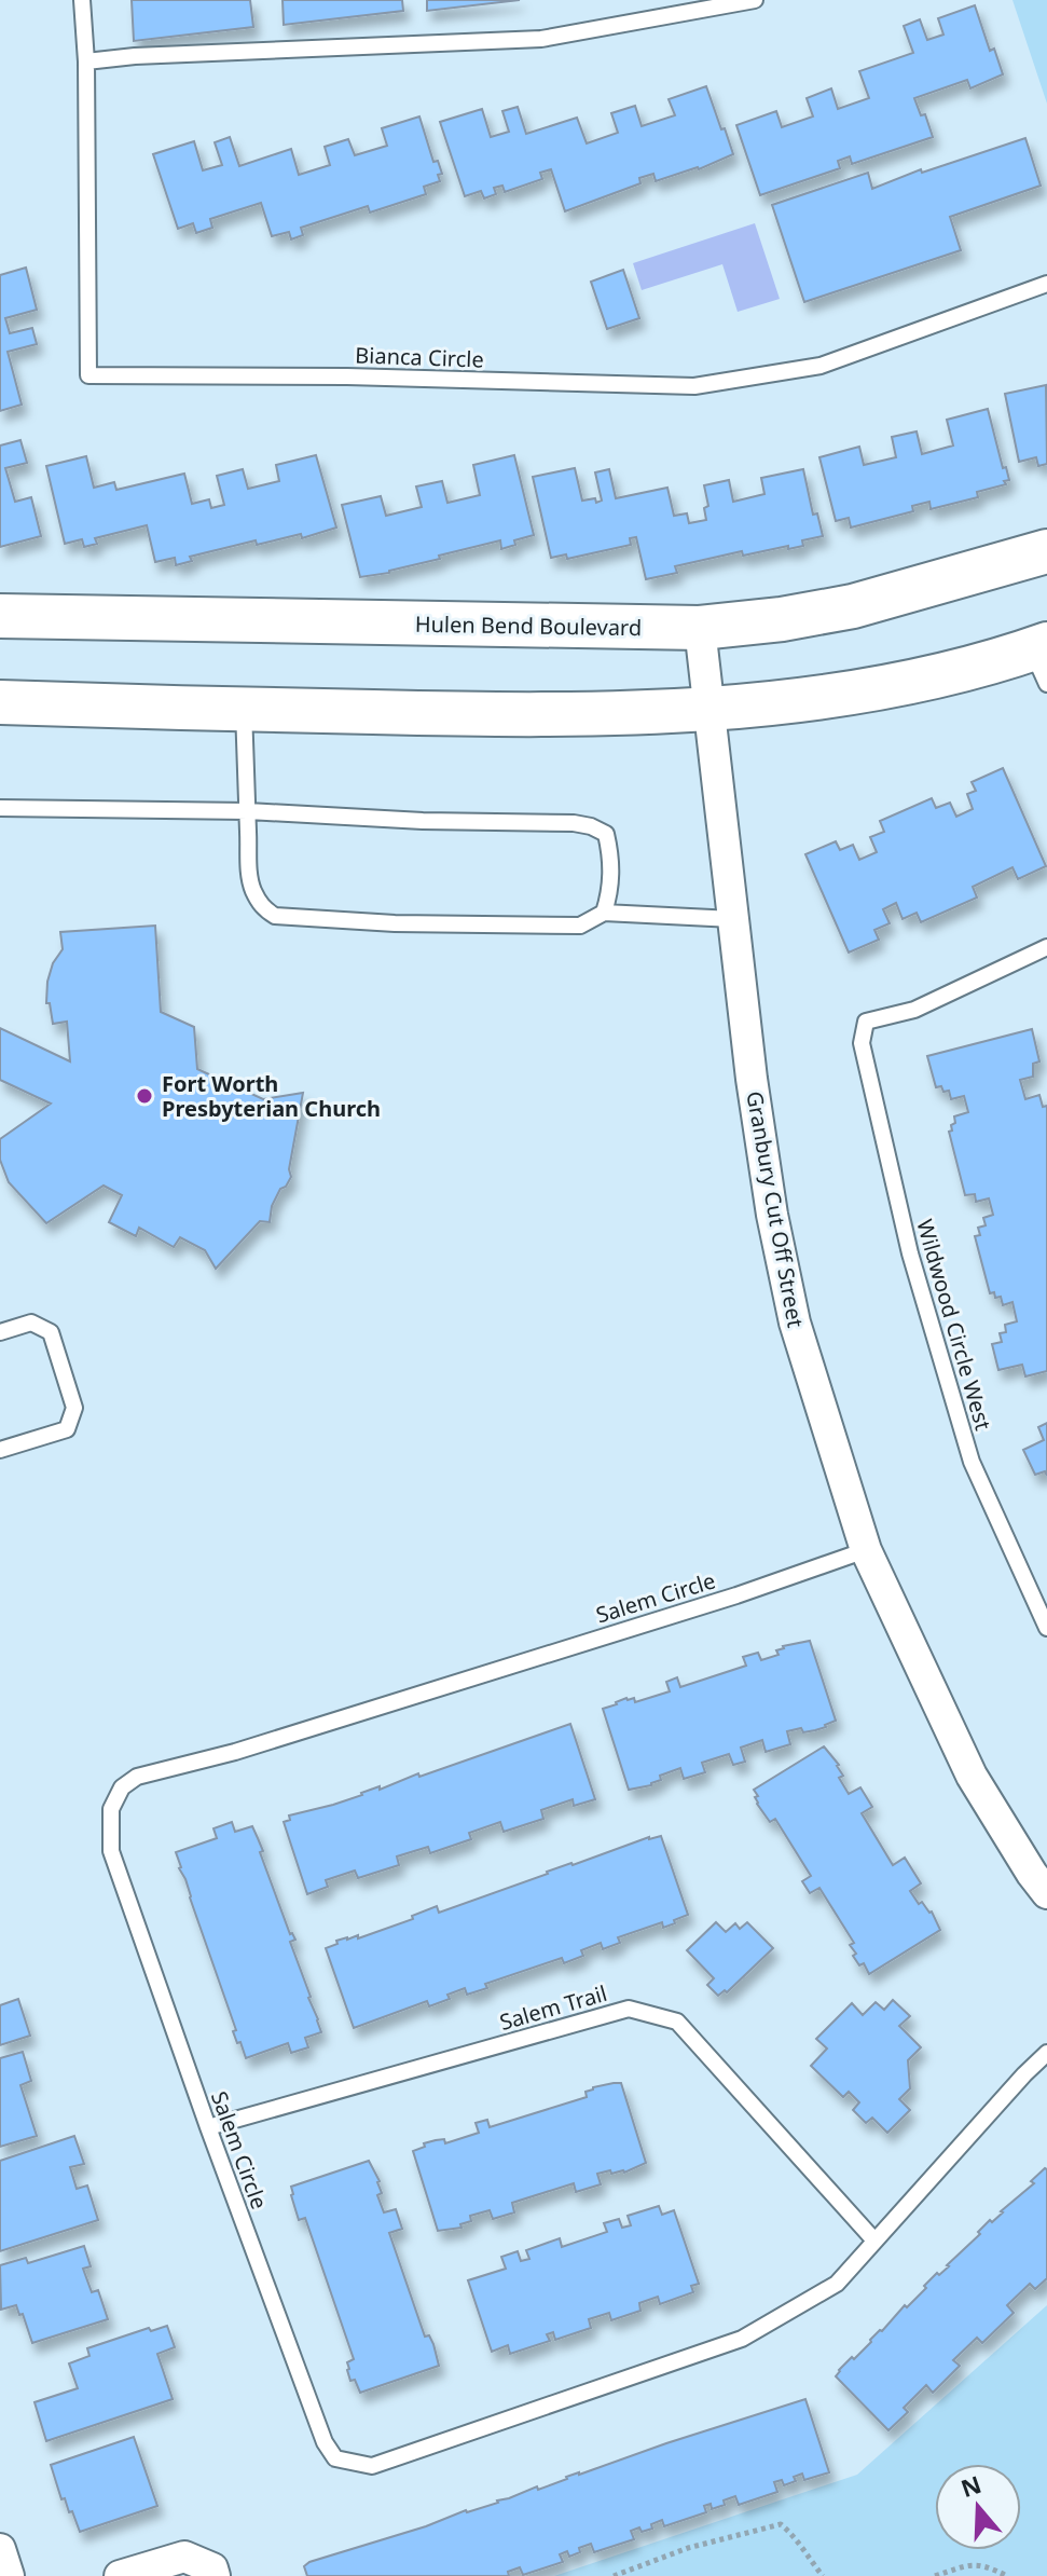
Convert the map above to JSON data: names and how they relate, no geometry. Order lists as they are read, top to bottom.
{
  "streets": {
    "street": ["Hulen Bend Boulevard", "Granbury Cut Off Street"],
    "lane": [
      "Bianca Circle",
      "Wildwood Circle West",
      "Salem Circle",
      "Salem Trail"
    ]
  },
  "crossings": [
    ["Hulen Bend Boulevard", "Granbury Cut Off Street"],
    ["Granbury Cut Off Street", "Salem Circle"],
    ["Salem Circle", "Salem Trail"]
  ],
  "places": ["Fort Worth Presbyterian Church"],
  "north": "top"
}
